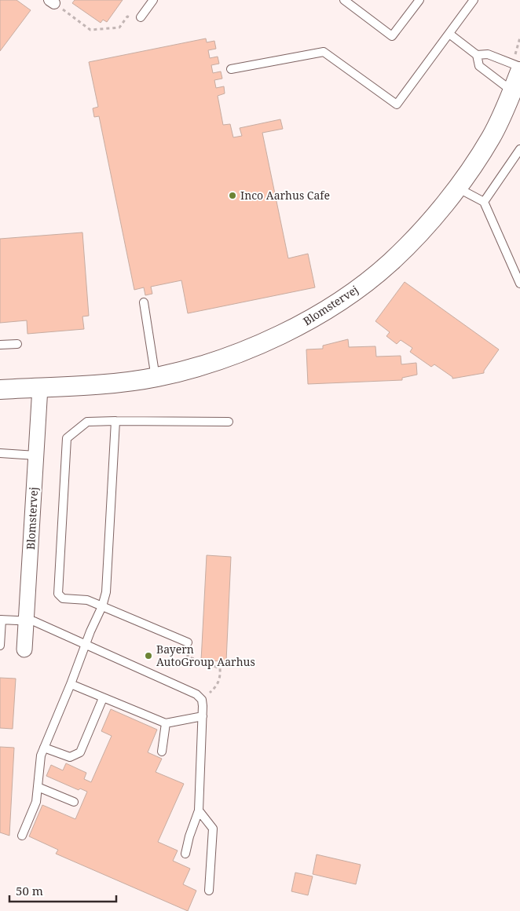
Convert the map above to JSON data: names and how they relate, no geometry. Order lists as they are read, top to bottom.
{
  "streets": {
    "street": ["Blomstervej"]
  },
  "places": ["Inco Aarhus Cafe", "Bayern AutoGroup Aarhus"],
  "scale_bar": "50 m"
}
